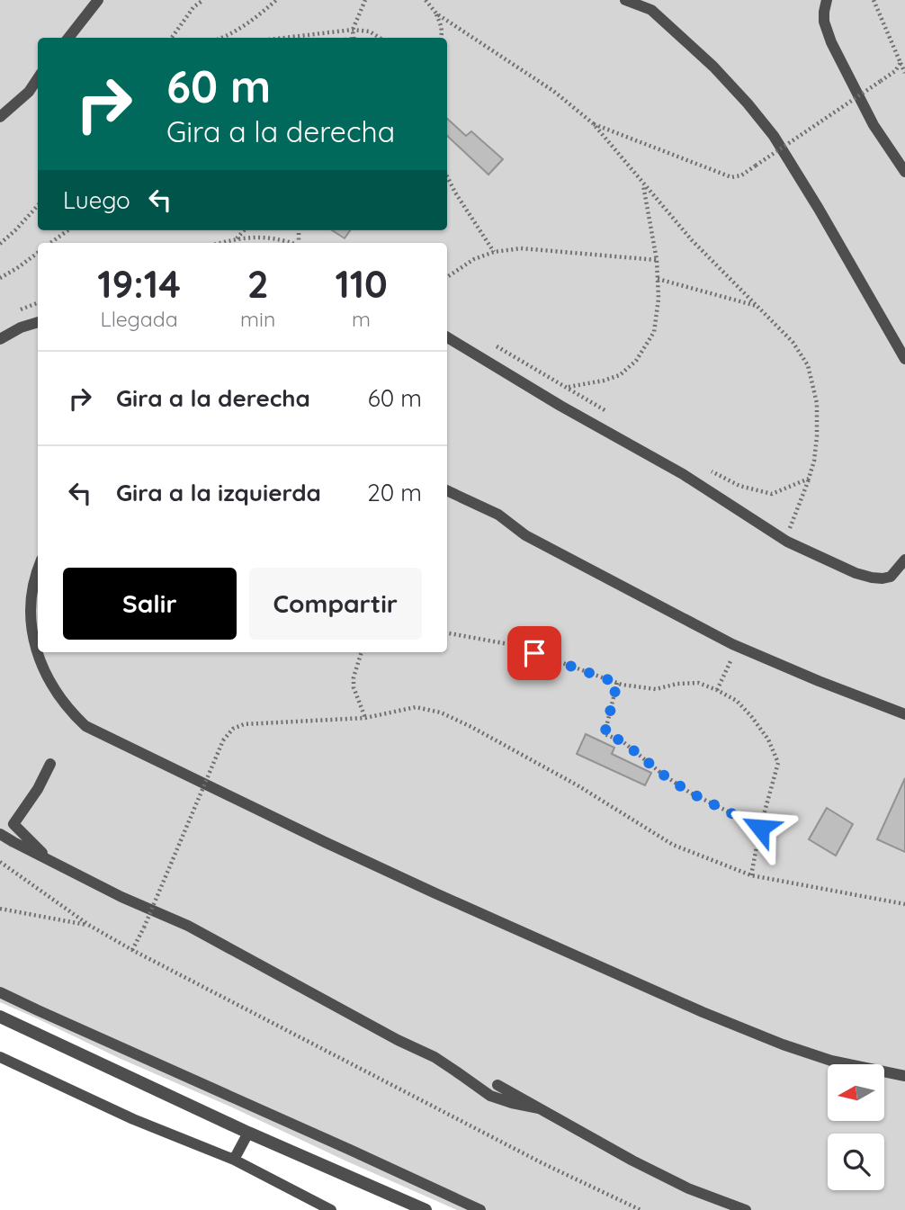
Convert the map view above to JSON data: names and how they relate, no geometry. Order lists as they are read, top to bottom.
{
  "north": "left",
  "page": {
    "turn": ["60 m", "Gira a la derecha"],
    "then": "Luego",
    "eta": [
      "19:14",
      "Llegada",
      "2",
      "min",
      "110",
      "m"
    ],
    "list": [
      {
        "name": "Gira a la derecha",
        "value": "60 m"
      },
      {
        "name": "Gira a la izquierda",
        "value": "20 m"
      }
    ],
    "buttons": ["Salir", "Compartir"]
  }
}
